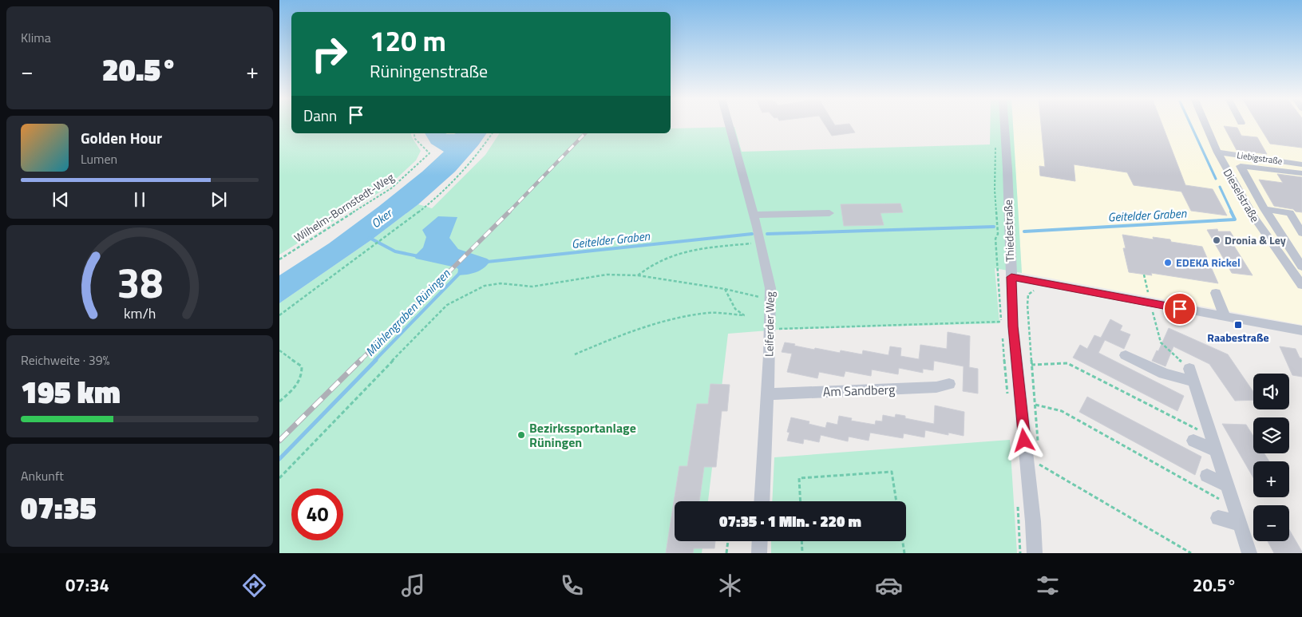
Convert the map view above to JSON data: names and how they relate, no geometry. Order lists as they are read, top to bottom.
{
  "streets": {
    "street": [
      "Liebigstraße",
      "Dieselstraße",
      "Thiedestraße",
      "Leiferder Weg",
      "Am Sandberg"
    ],
    "path": ["Wilhelm-Bornstedt-Weg"]
  },
  "crossings": [
    ["Liebigstraße", "Dieselstraße"],
    ["Leiferder Weg", "Am Sandberg"]
  ],
  "water": ["Geitelder Graben", "Oker", "Mühlengraben Rüningen"],
  "places": {
    "other": ["Dronia & Ley", "EDEKA Rickel", "Bezirkssportanlage Rüningen"],
    "transit": ["Raabestraße"]
  },
  "page": {
    "tile": [
      "Klima",
      ["Reichweite · 39%", "195 km"],
      ["Ankunft", "07:35"]
    ],
    "turn": ["120 m", "Rüningenstraße"],
    "heat": ["−", "20.5°", "+"],
    "then": "Dann",
    "song": ["Golden Hour", "Lumen"],
    "map_buttons": ["+", "−"],
    "limit": "40",
    "trip": "07:35 · 1 Min. · 220 m",
    "tabs": ["07:34", "20.5°"],
    "gauge": ["38", "km/h"]
  }
}
